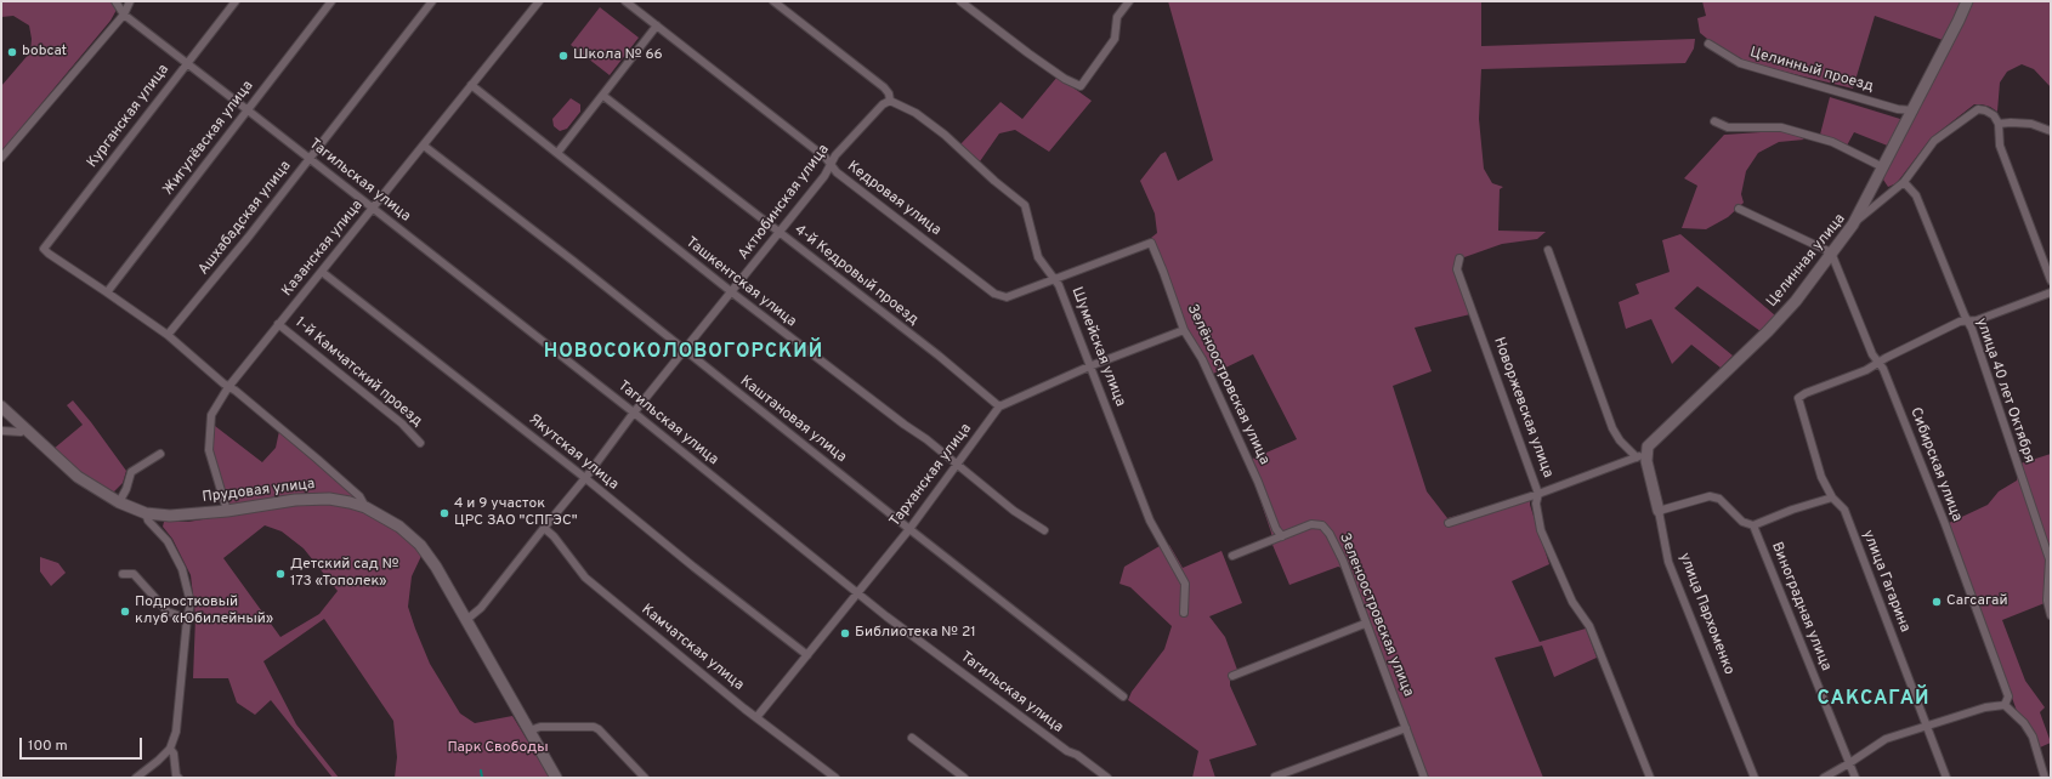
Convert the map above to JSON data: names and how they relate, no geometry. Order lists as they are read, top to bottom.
{
  "streets": {
    "main road": ["Целинная улица", "Прудовая улица", "улица Пархоменко"],
    "street": [
      "Целинный проезд",
      "Курганская улица",
      "Жигулёвская улица",
      "Тагильская улица",
      "Кедровая улица",
      "Актюбинская улица",
      "Ашхабадская улица",
      "Казанская улица",
      "4-й Кедровый проезд",
      "Ташкентская улица",
      "Шумейская улица",
      "1-й Камчатский проезд",
      "Зелёноостровская улица",
      "улица 40 лет Октября",
      "Новоржевская улица",
      "Каштановая улица",
      "Якутская улица",
      "Сибирская улица",
      "Тарханская улица",
      "улица Гагарина",
      "Виноградная улица",
      "Зеленоостровская улица",
      "Камчатская улица"
    ]
  },
  "crossings": [
    ["Курганская улица", "Жигулёвская улица"],
    ["Курганская улица", "Тагильская улица"],
    ["Жигулёвская улица", "Тагильская улица"],
    ["Тагильская улица", "Актюбинская улица"],
    ["Тагильская улица", "Ашхабадская улица"],
    ["Тагильская улица", "Казанская улица"],
    ["Тагильская улица", "Тарханская улица"],
    ["Кедровая улица", "Актюбинская улица"],
    ["Кедровая улица", "Шумейская улица"],
    ["Кедровая улица", "Зелёноостровская улица"],
    ["Актюбинская улица", "4-й Кедровый проезд"],
    ["Актюбинская улица", "Ташкентская улица"],
    ["Актюбинская улица", "Шумейская улица"],
    ["Актюбинская улица", "Каштановая улица"],
    ["Актюбинская улица", "Якутская улица"],
    ["Актюбинская улица", "Прудовая улица"],
    ["Актюбинская улица", "Камчатская улица"],
    ["Казанская улица", "Ташкентская улица"],
    ["Казанская улица", "1-й Камчатский проезд"],
    ["Казанская улица", "Каштановая улица"],
    ["Казанская улица", "Якутская улица"],
    ["Казанская улица", "Прудовая улица"],
    ["Целинная улица", "улица 40 лет Октября"],
    ["Целинная улица", "Сибирская улица"],
    ["Целинная улица", "улица Пархоменко"],
    ["4-й Кедровый проезд", "Тарханская улица"],
    ["Ташкентская улица", "Тарханская улица"],
    ["Шумейская улица", "Тарханская улица"],
    ["Зелёноостровская улица", "Тарханская улица"],
    ["Зелёноостровская улица", "Зеленоостровская улица"],
    ["Каштановая улица", "Тарханская улица"],
    ["Якутская улица", "Тарханская улица"],
    ["Сибирская улица", "улица Гагарина"],
    ["Тарханская улица", "Камчатская улица"]
  ],
  "districts": ["НОВОСОКОЛОВОГОРСКИЙ", "САКСАГАЙ"],
  "parks": ["Парк Свободы"],
  "places": [
    "bobcat",
    "Школа № 66",
    "4 и 9 участок ЦРС ЗАО \"СПГЭС\"",
    "Детский сад № 173 «Тополек»",
    "Сагсагай",
    "Подростковый клуб «Юбилейный»",
    "Библиотека № 21"
  ],
  "scale_bar": "100 m"
}
